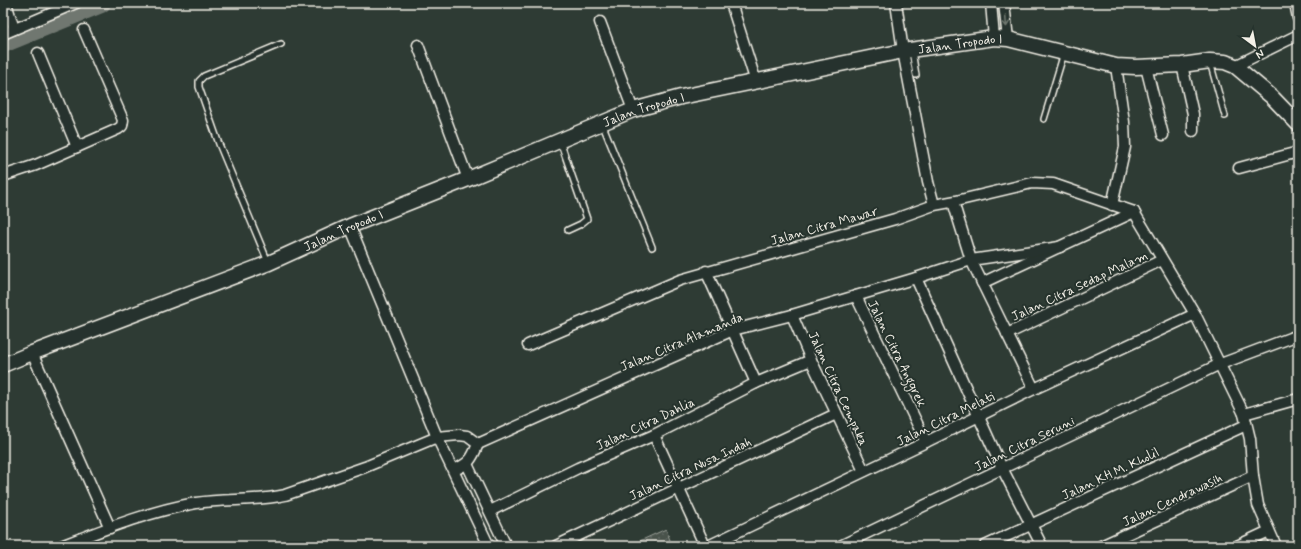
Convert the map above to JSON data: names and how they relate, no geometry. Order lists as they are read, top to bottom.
{
  "streets": {
    "street": [
      "Jalan Tropodo I",
      "Jalan Citra Mawar",
      "Jalan Citra Sedap Malam",
      "Jalan Citra Alamanda",
      "Jalan Citra Anggrek",
      "Jalan Citra Cempaka",
      "Jalan Citra Melati",
      "Jalan Citra Dahlia",
      "Jalan Citra Seruni",
      "Jalan Citra Nusa Indah",
      "Jalan KH M. Kholil",
      "Jalan Cendrawasih"
    ]
  },
  "crossings": [
    ["Jalan Citra Mawar", "Jalan Citra Sedap Malam"],
    ["Jalan Citra Sedap Malam", "Jalan Citra Alamanda"],
    ["Jalan Citra Sedap Malam", "Jalan Citra Melati"],
    ["Jalan Citra Alamanda", "Jalan Citra Anggrek"],
    ["Jalan Citra Alamanda", "Jalan Citra Cempaka"],
    ["Jalan Citra Anggrek", "Jalan Citra Melati"],
    ["Jalan Citra Cempaka", "Jalan Citra Melati"],
    ["Jalan Citra Cempaka", "Jalan Citra Dahlia"],
    ["Jalan Citra Cempaka", "Jalan Citra Nusa Indah"]
  ],
  "north": "bottom right"
}
